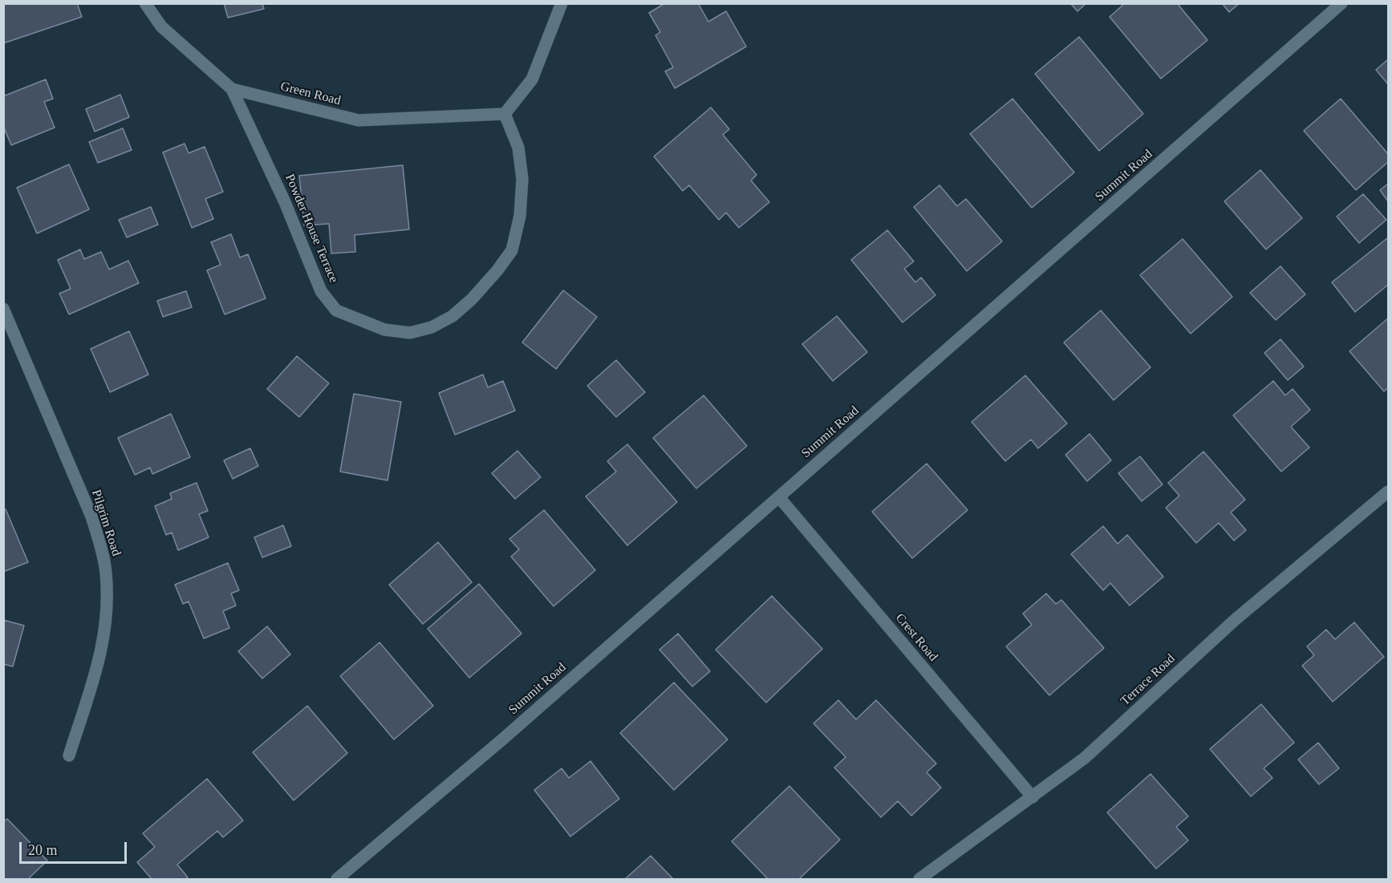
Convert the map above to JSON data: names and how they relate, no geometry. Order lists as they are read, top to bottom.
{
  "streets": {
    "street": [
      "Green Road",
      "Summit Road",
      "Powder House Terrace",
      "Pilgrim Road",
      "Crest Road",
      "Terrace Road"
    ]
  },
  "crossings": [
    ["Green Road", "Powder House Terrace"],
    ["Summit Road", "Crest Road"],
    ["Crest Road", "Terrace Road"]
  ],
  "scale_bar": "20 m"
}
